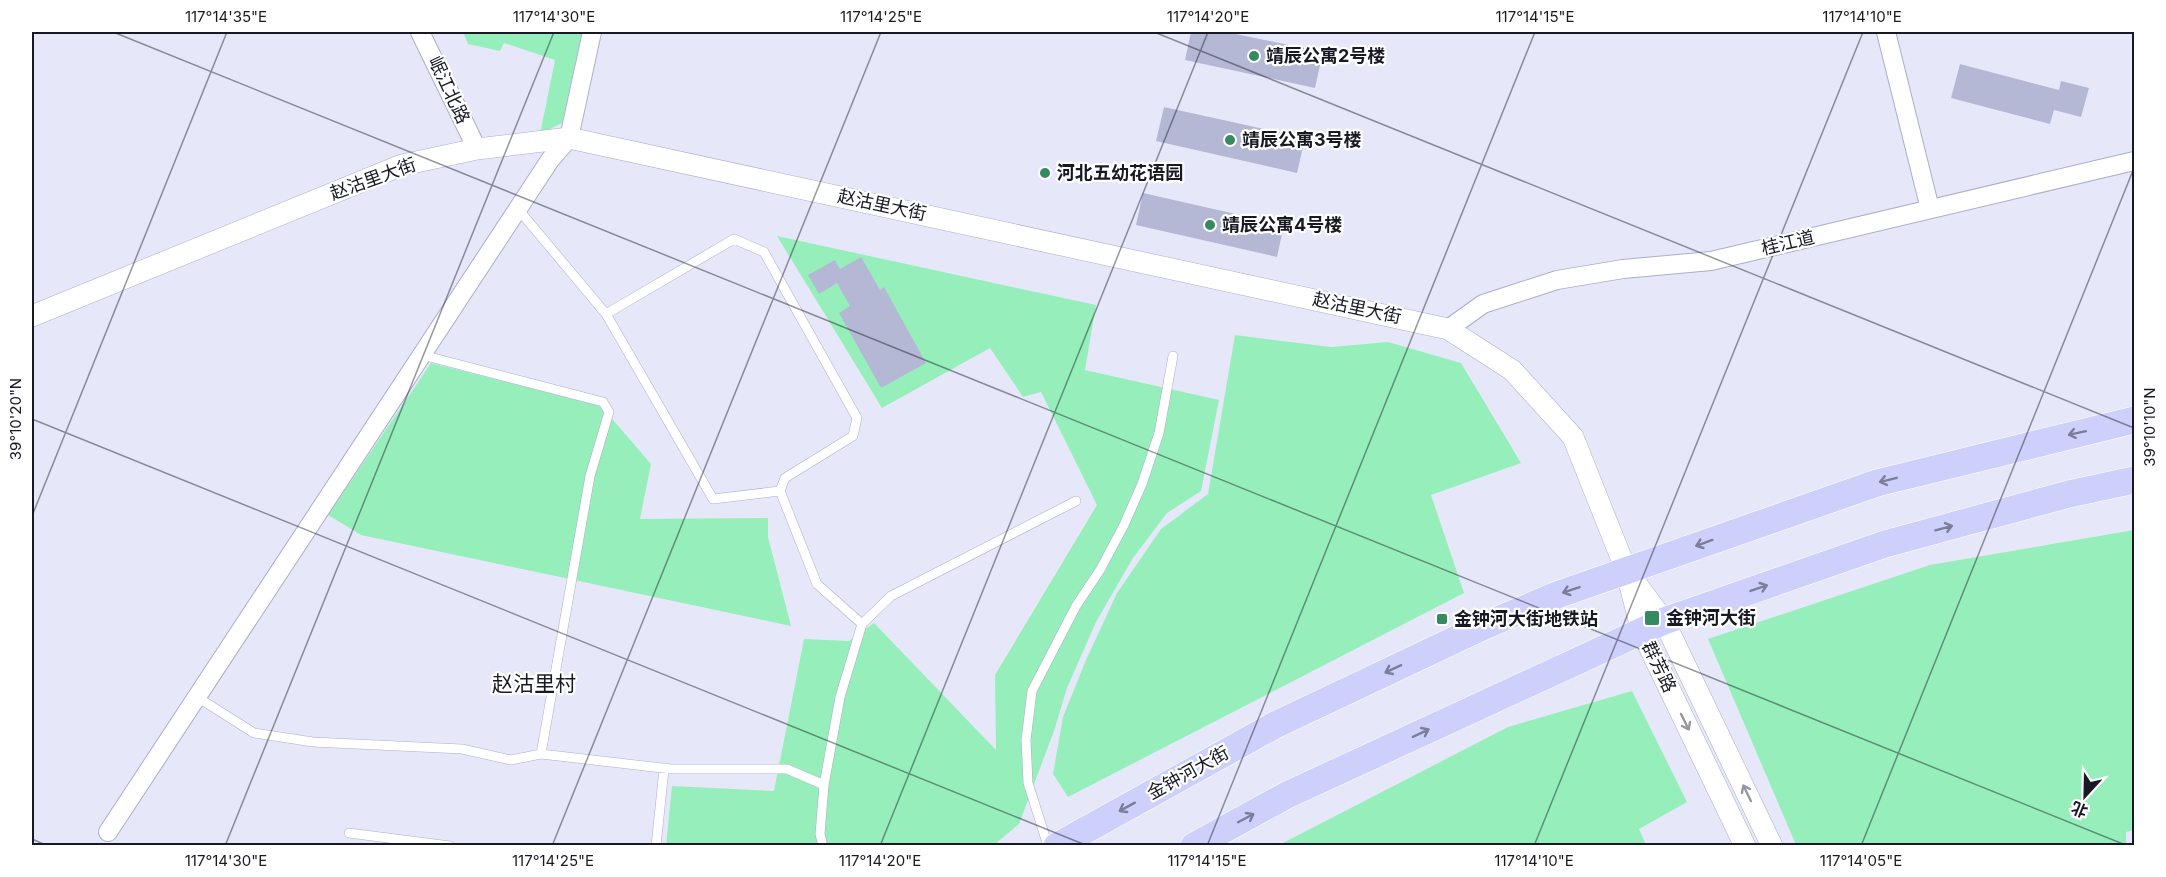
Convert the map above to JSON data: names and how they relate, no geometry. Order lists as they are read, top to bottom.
{
  "streets": {
    "main road": ["金钟河大街"],
    "street": [
      "岷江北路",
      "赵沽里大街",
      "桂江道",
      "群芳路"
    ]
  },
  "crossings": [
    ["岷江北路", "赵沽里大街"],
    ["赵沽里大街", "桂江道"],
    ["赵沽里大街", "群芳路"],
    ["赵沽里大街", "金钟河大街"],
    ["群芳路", "金钟河大街"]
  ],
  "districts": ["赵沽里村"],
  "places": {
    "other": [
      "靖辰公寓2号楼",
      "靖辰公寓3号楼",
      "河北五幼花语园",
      "靖辰公寓4号楼"
    ],
    "transit": ["金钟河大街", "金钟河大街地铁站"]
  },
  "north": "bottom",
  "coordinates": [
    "117°14'35\"E",
    "117°14'30\"E",
    "117°14'25\"E",
    "117°14'20\"E",
    "117°14'15\"E",
    "117°14'10\"E",
    "39°10'20\"N",
    "39°10'10\"N",
    "117°14'05\"E"
  ]
}
